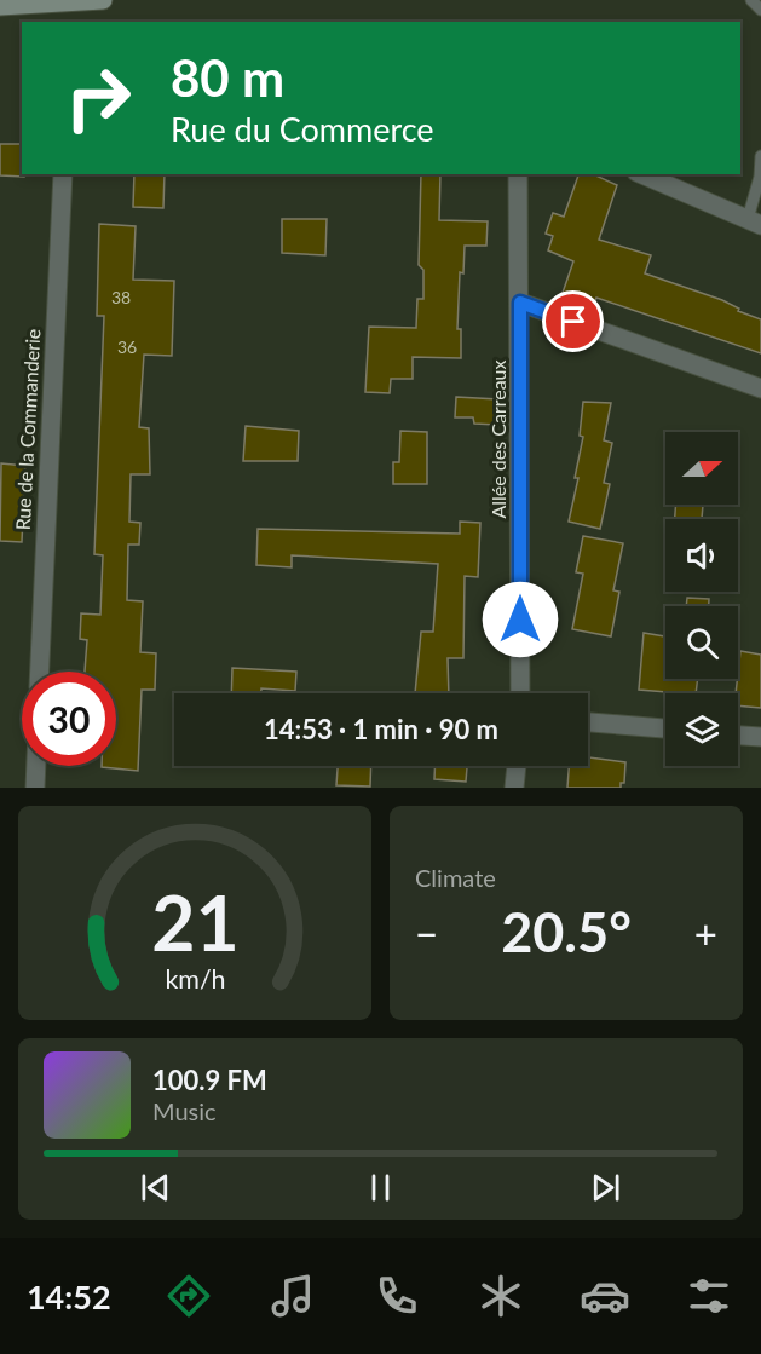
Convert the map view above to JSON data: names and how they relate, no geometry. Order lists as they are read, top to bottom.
{
  "streets": {
    "street": ["Rue de la Commanderie", "Allée des Carreaux"]
  },
  "house_numbers": ["38", "36"],
  "north": "right",
  "page": {
    "turn": ["80 m", "Rue du Commerce"],
    "limit": "30",
    "trip": "14:53 · 1 min · 90 m",
    "tile": "Climate",
    "heat": ["−", "20.5°", "+"],
    "song": ["100.9 FM", "Music"],
    "tabs": "14:52",
    "gauge": ["21", "km/h"]
  }
}
